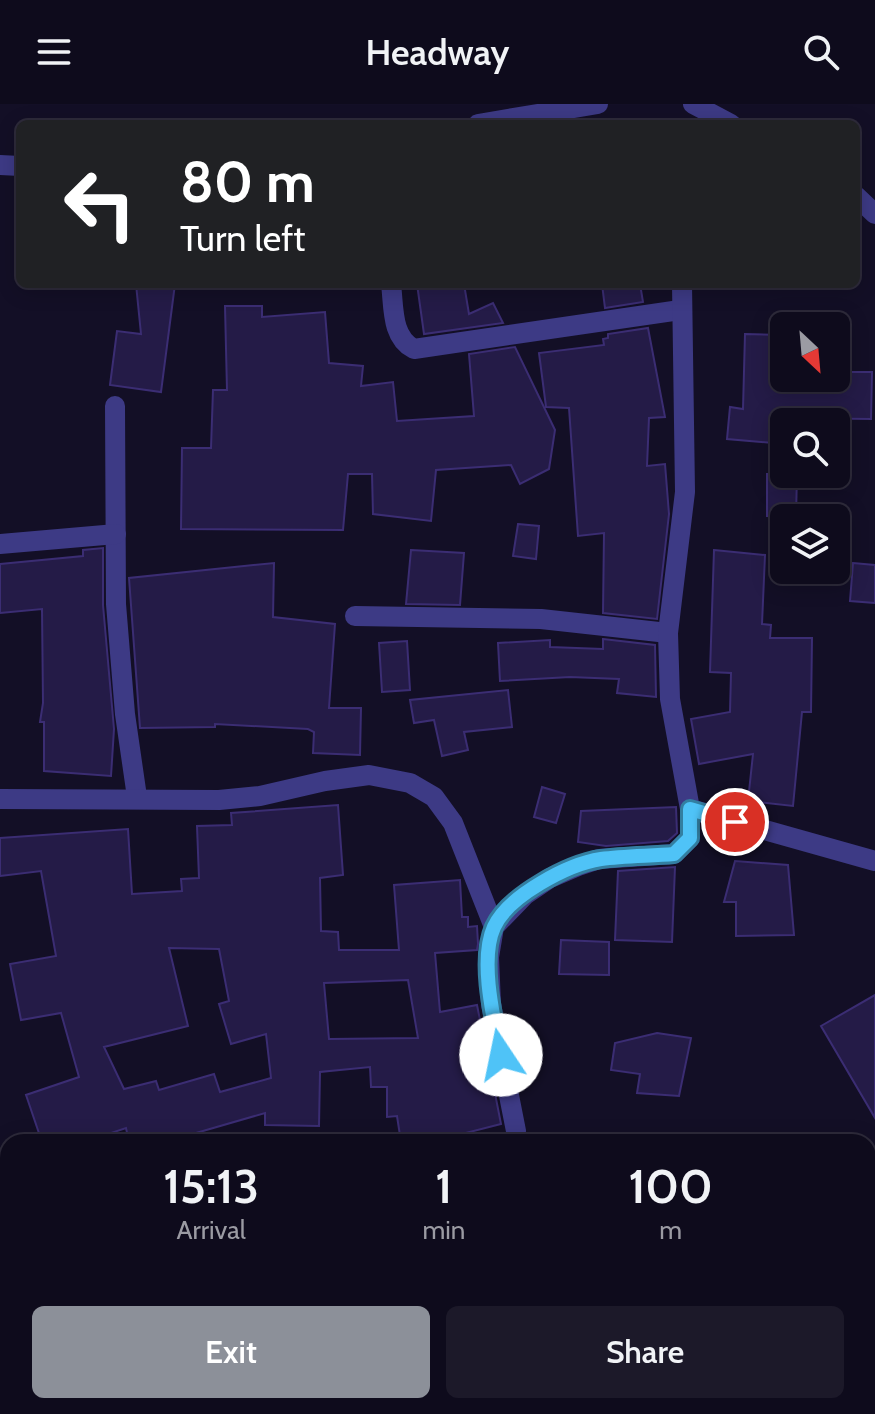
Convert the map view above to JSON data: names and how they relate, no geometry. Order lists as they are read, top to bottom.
{
  "north": "bottom right",
  "page": {
    "header": "Headway",
    "turn": ["80 m", "Turn left"],
    "eta": [
      "15:13",
      "Arrival",
      "1",
      "min",
      "100",
      "m"
    ],
    "buttons": ["Exit", "Share"]
  }
}
